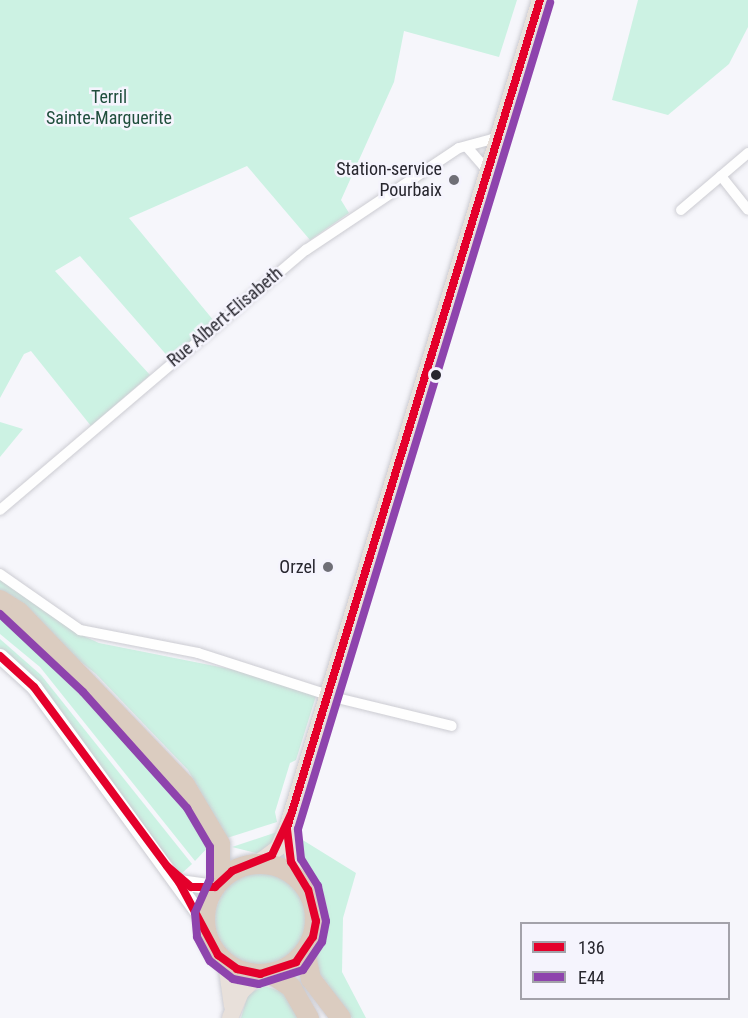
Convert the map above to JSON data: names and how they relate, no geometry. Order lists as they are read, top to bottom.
{
  "streets": {
    "street": ["Rue Albert-Elisabeth"]
  },
  "parks": ["Terril Sainte-Marguerite"],
  "places": ["Station-service Pourbaix", "Orzel"],
  "lines": ["transit line 136", "transit line E44"],
  "legend": ["136", "E44"]
}
